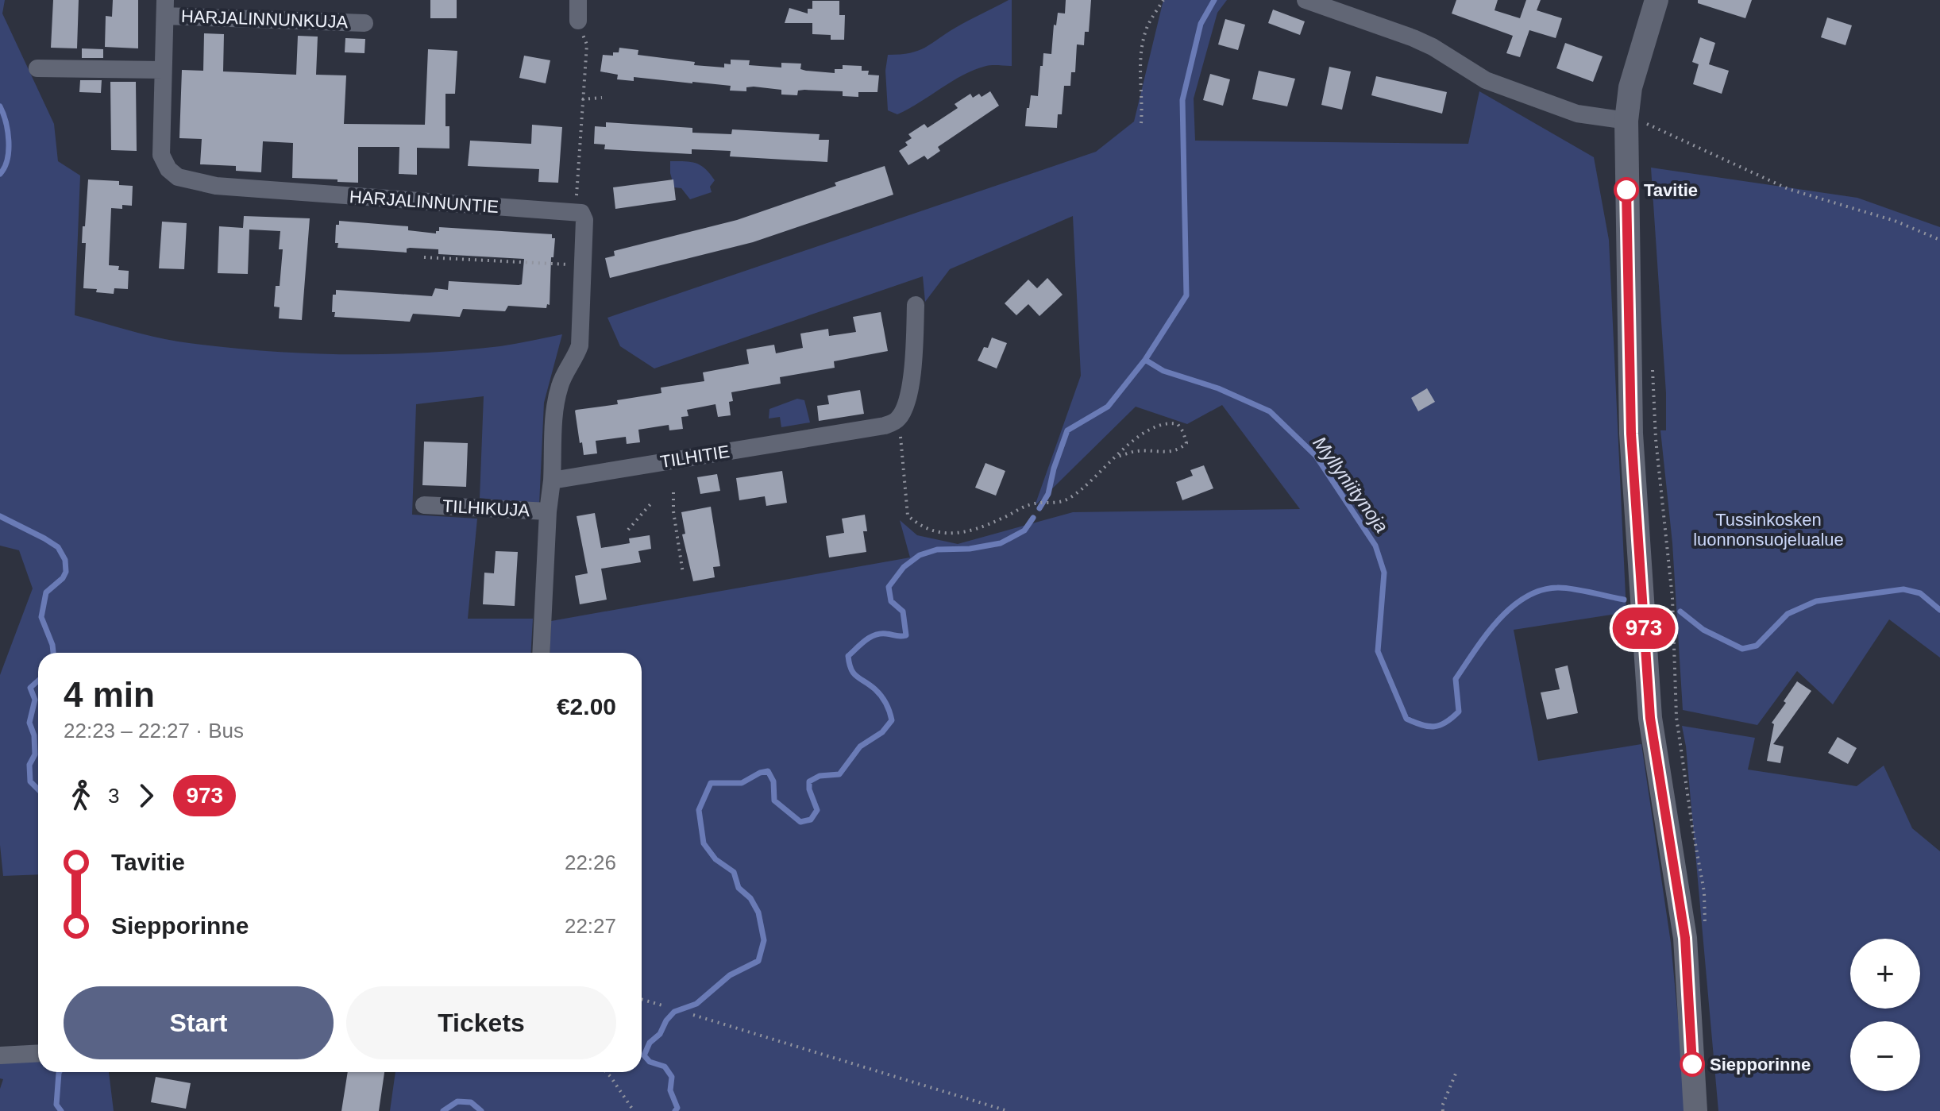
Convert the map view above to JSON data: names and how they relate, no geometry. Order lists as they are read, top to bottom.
{
  "streets": {
    "street": [
      "HARJALINNUNKUJA",
      "HARJALINNUNTIE",
      "TILHITIE",
      "TILHIKUJA"
    ]
  },
  "crossings": [
    ["HARJALINNUNKUJA", "HARJALINNUNTIE"]
  ],
  "water": ["Myllyniitynoja"],
  "parks": ["Tussinkosken luonnonsuojelualue"],
  "places": ["Tavitie", "Siepporinne"],
  "lines": ["bus line 973"],
  "page": {
    "on_map": "973",
    "heading": ["4 min", "22:23 – 22:27 · Bus", "€2.00"],
    "legs": ["3", "973"],
    "list": [
      {
        "name": "Tavitie",
        "value": "22:26"
      },
      {
        "name": "Siepporinne",
        "value": "22:27"
      }
    ],
    "map_buttons": ["+", "−"],
    "buttons": ["Start", "Tickets"]
  }
}
